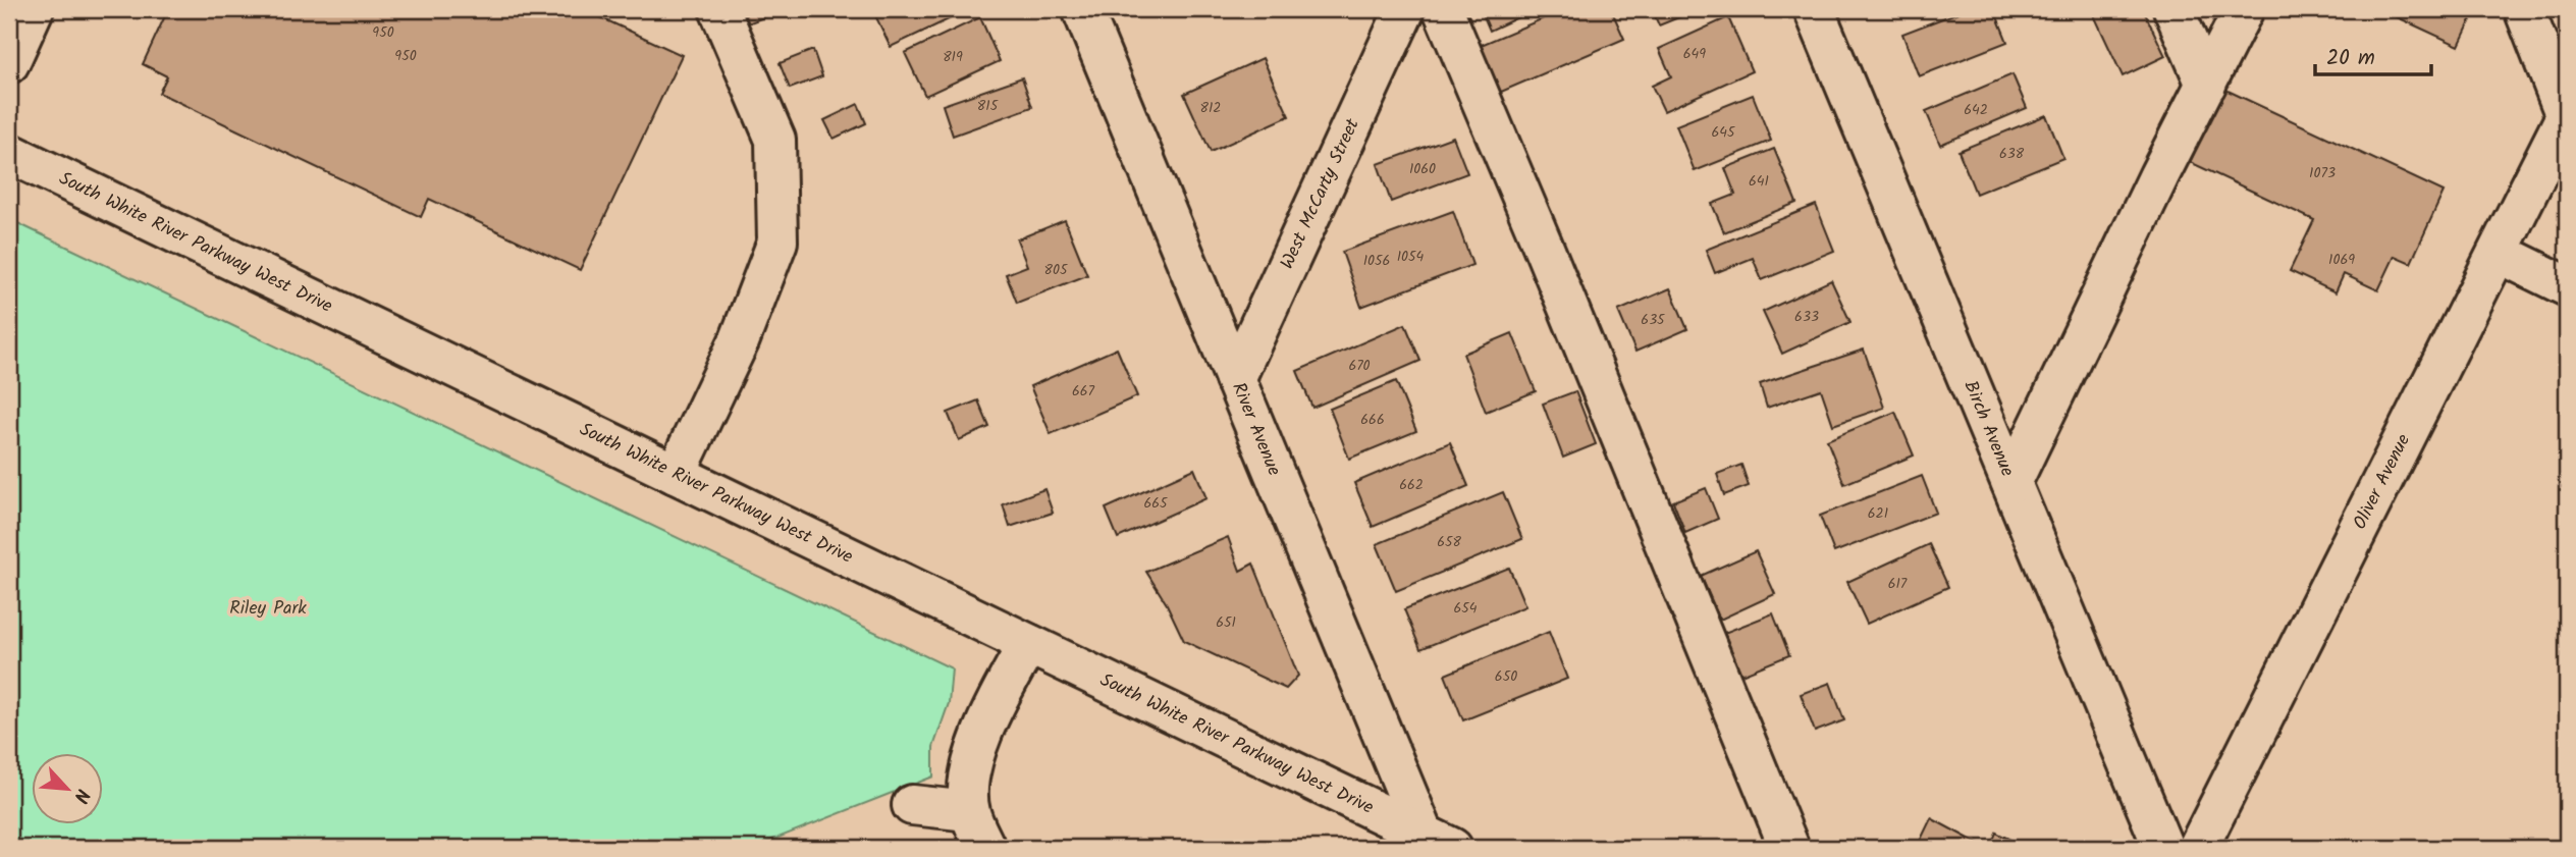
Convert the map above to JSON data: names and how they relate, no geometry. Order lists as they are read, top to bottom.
{
  "streets": {
    "street": [
      "West McCarty Street",
      "South White River Parkway West Drive",
      "River Avenue",
      "Birch Avenue",
      "Oliver Avenue"
    ]
  },
  "crossings": [
    ["West McCarty Street", "River Avenue"],
    ["South White River Parkway West Drive", "River Avenue"]
  ],
  "parks": ["Riley Park"],
  "house_numbers": [
    "950",
    "649",
    "950",
    "819",
    "815",
    "812",
    "642",
    "645",
    "638",
    "1060",
    "1073",
    "641",
    "1054",
    "1069",
    "1056",
    "805",
    "633",
    "635",
    "670",
    "667",
    "666",
    "662",
    "665",
    "621",
    "658",
    "617",
    "654",
    "651",
    "650"
  ],
  "scale_bar": "20 m",
  "north": "bottom right"
}
